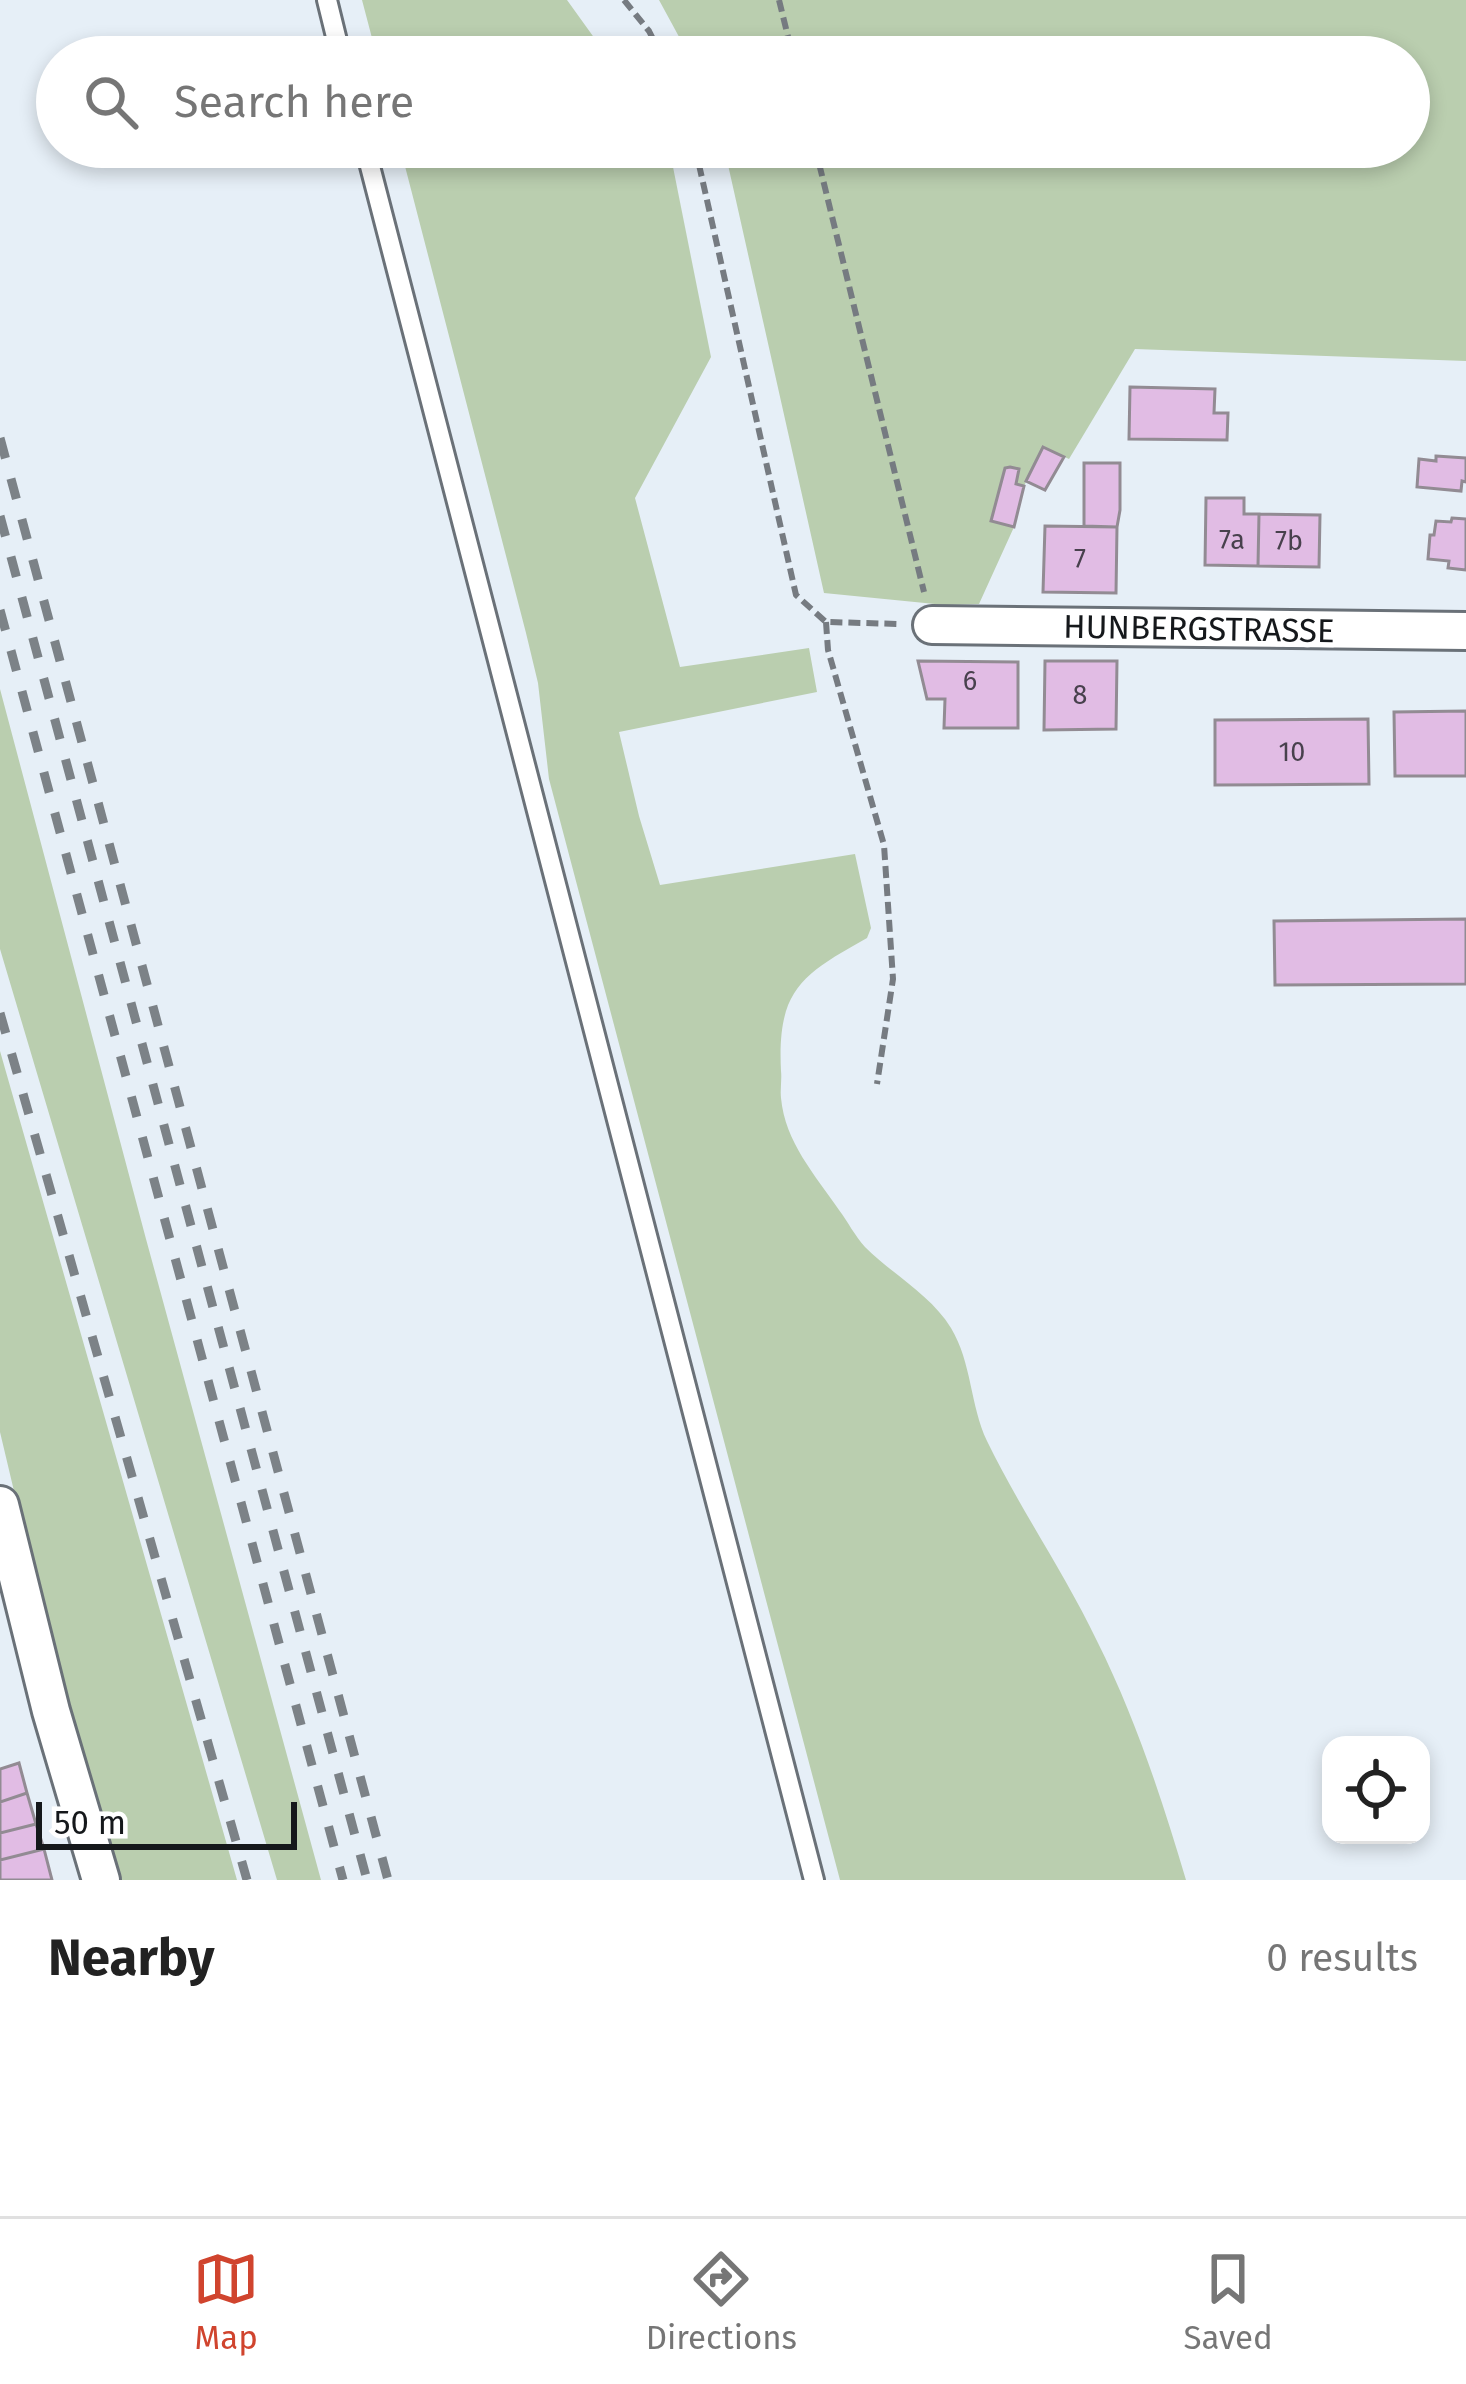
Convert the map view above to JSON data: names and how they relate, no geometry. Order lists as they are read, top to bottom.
{
  "streets": {
    "street": ["HUNBERGSTRASSE"]
  },
  "house_numbers": [
    "7a",
    "7b",
    "7",
    "6",
    "8",
    "10"
  ],
  "scale_bar": "50 m",
  "page": {
    "search": "Search here",
    "scale": "50 m",
    "heading": ["Nearby", "0 results"],
    "nav": ["Map", "Directions", "Saved"]
  }
}
